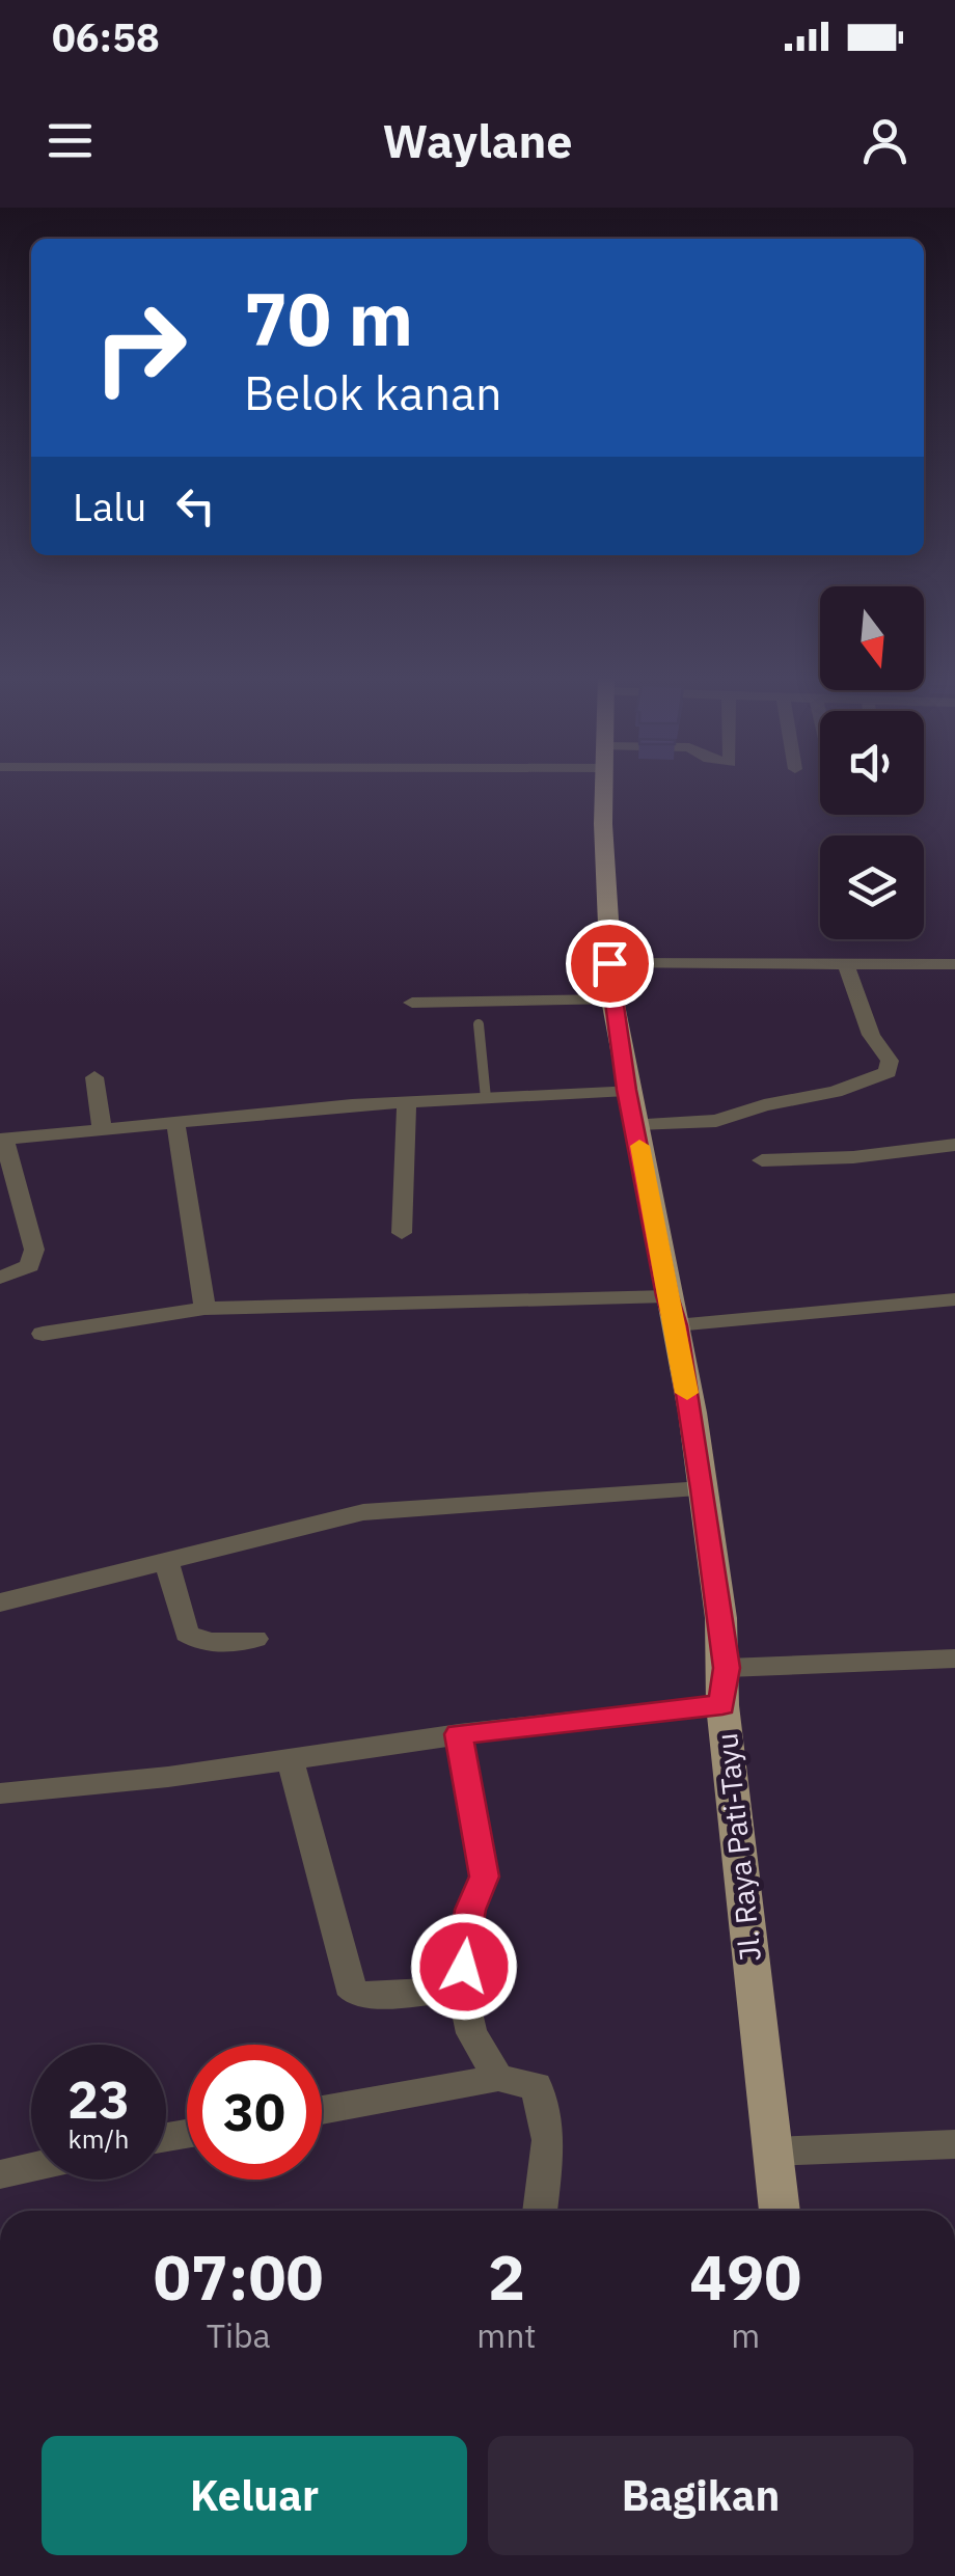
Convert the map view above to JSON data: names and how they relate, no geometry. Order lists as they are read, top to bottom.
{
  "streets": {
    "main road": ["Jl. Raya Pati-Tayu"]
  },
  "north": "bottom",
  "page": {
    "status": "06:58",
    "header": "Waylane",
    "turn": ["70 m", "Belok kanan"],
    "then": "Lalu",
    "speed": "23 km/h",
    "limit": "30",
    "eta": [
      "07:00",
      "Tiba",
      "2",
      "mnt",
      "490",
      "m"
    ],
    "buttons": ["Keluar", "Bagikan"]
  }
}
